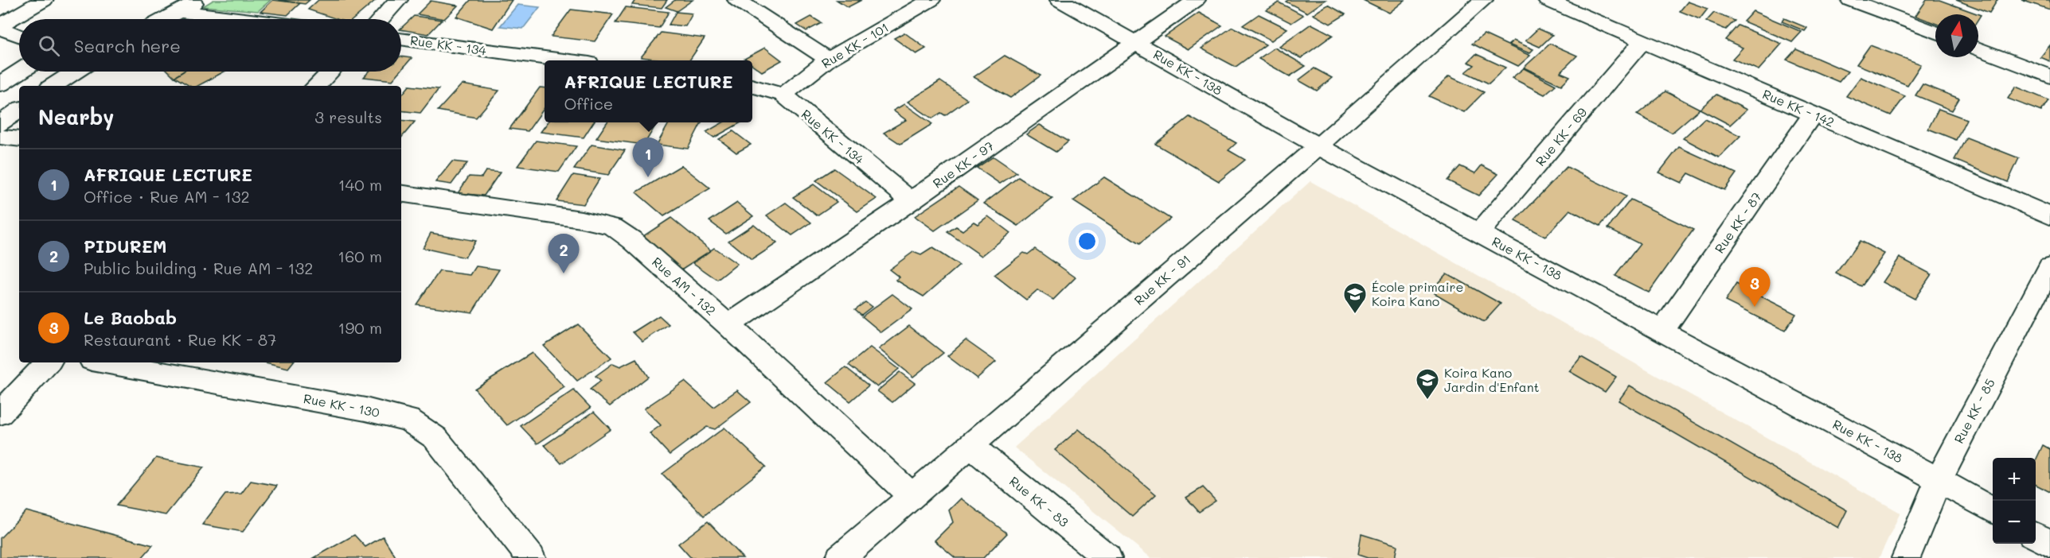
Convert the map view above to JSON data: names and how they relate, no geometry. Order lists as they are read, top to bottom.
{
  "streets": {
    "street": [
      "Rue KK - 134",
      "Rue KK - 101",
      "Rue KK - 138",
      "Rue KK - 142",
      "Rue KK - 69",
      "Rue KK - 97",
      "Rue KK - 87",
      "Rue KK - 91",
      "Rue AM - 132",
      "Rue KK - 130",
      "Rue KK - 85",
      "Rue KK - 83"
    ]
  },
  "crossings": [
    ["Rue KK - 134", "Rue KK - 101"],
    ["Rue KK - 134", "Rue KK - 97"],
    ["Rue KK - 138", "Rue KK - 69"],
    ["Rue KK - 138", "Rue KK - 97"],
    ["Rue KK - 138", "Rue KK - 87"],
    ["Rue KK - 138", "Rue KK - 91"],
    ["Rue KK - 138", "Rue KK - 85"],
    ["Rue KK - 142", "Rue KK - 69"],
    ["Rue KK - 142", "Rue KK - 87"],
    ["Rue KK - 97", "Rue AM - 132"],
    ["Rue KK - 91", "Rue AM - 132"],
    ["Rue KK - 91", "Rue KK - 83"]
  ],
  "places": {
    "school or university": ["École primaire Koira Kano", "Koira Kano Jardin d'Enfant"]
  },
  "north": "top",
  "page": {
    "search": "Search here",
    "popup": ["AFRIQUE LECTURE", "Office"],
    "heading": ["Nearby", "3 results"],
    "pins": ["1", "2", "3"],
    "list": [
      {
        "mark": "1",
        "name": "AFRIQUE LECTURE",
        "note": "Office · Rue AM - 132",
        "value": "140 m"
      },
      {
        "mark": "2",
        "name": "PIDUREM",
        "note": "Public building · Rue AM - 132",
        "value": "160 m"
      },
      {
        "mark": "3",
        "name": "Le Baobab",
        "note": "Restaurant · Rue KK - 87",
        "value": "190 m"
      }
    ],
    "map_buttons": ["+", "−"]
  }
}
